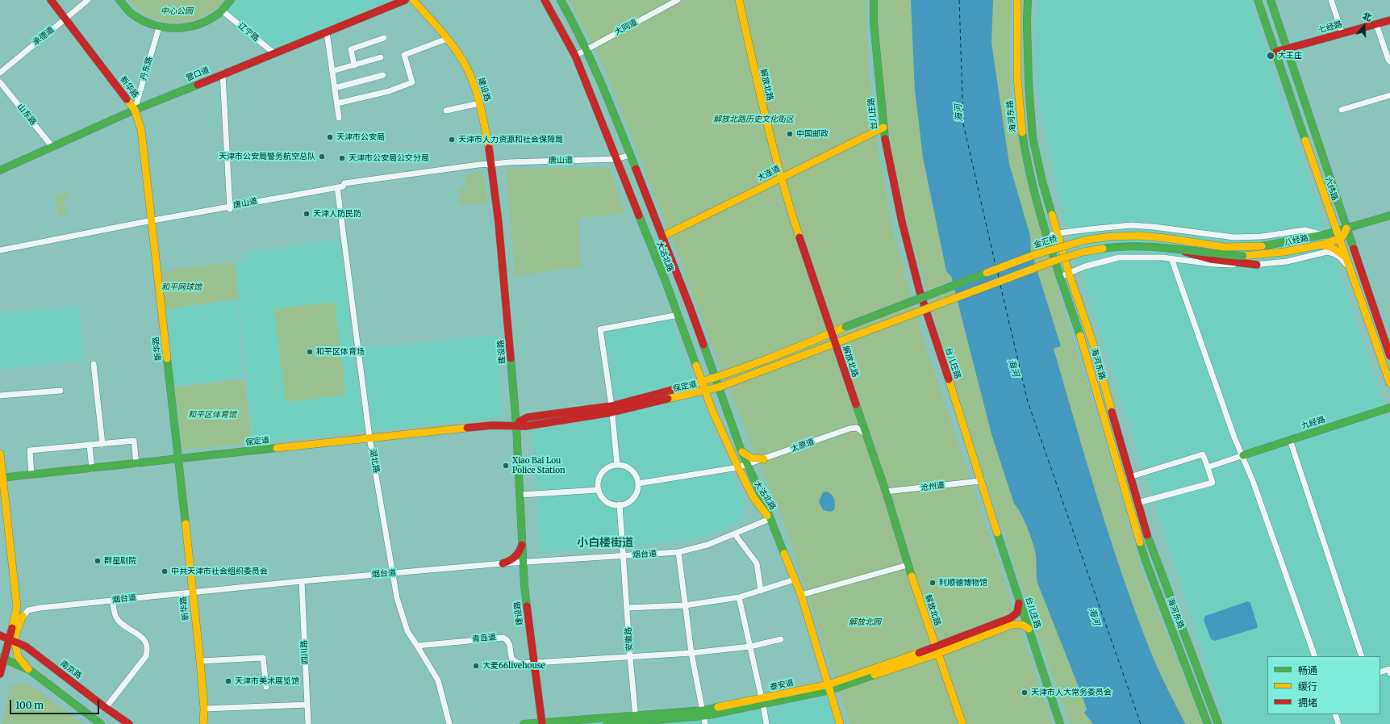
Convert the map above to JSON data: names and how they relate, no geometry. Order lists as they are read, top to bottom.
{
  "streets": {
    "street": [
      "大同道",
      "七经路",
      "辽宁路",
      "承德道",
      "丹东路",
      "营口道",
      "解放北路",
      "新华路",
      "建设路",
      "台儿庄路",
      "山东路",
      "海河东路",
      "唐山道",
      "大连道",
      "六纬路",
      "八经路",
      "金汇桥",
      "大沽北路",
      "保定道",
      "九经路",
      "太原道",
      "湖北路",
      "沧州道",
      "烟台道",
      "青岛道",
      "安徽路",
      "四川路",
      "南京路",
      "泰安道"
    ]
  },
  "crossings": [
    ["大同道", "大沽北路"],
    ["七经路", "六纬路"],
    ["辽宁路", "营口道"],
    ["承德道", "新华路"],
    ["丹东路", "营口道"],
    ["丹东路", "新华路"],
    ["营口道", "新华路"],
    ["营口道", "山东路"],
    ["解放北路", "大连道"],
    ["解放北路", "金汇桥"],
    ["解放北路", "保定道"],
    ["解放北路", "太原道"],
    ["解放北路", "沧州道"],
    ["解放北路", "泰安道"],
    ["新华路", "唐山道"],
    ["新华路", "保定道"],
    ["新华路", "烟台道"],
    ["建设路", "唐山道"],
    ["建设路", "保定道"],
    ["建设路", "烟台道"],
    ["建设路", "青岛道"],
    ["建设路", "泰安道"],
    ["台儿庄路", "大连道"],
    ["台儿庄路", "沧州道"],
    ["台儿庄路", "泰安道"],
    ["唐山道", "大沽北路"],
    ["唐山道", "湖北路"],
    ["大连道", "大沽北路"],
    ["六纬路", "八经路"],
    ["八经路", "金汇桥"],
    ["金汇桥", "保定道"],
    ["大沽北路", "保定道"],
    ["大沽北路", "太原道"],
    ["大沽北路", "烟台道"],
    ["大沽北路", "泰安道"],
    ["保定道", "湖北路"],
    ["太原道", "安徽路"],
    ["湖北路", "烟台道"],
    ["湖北路", "青岛道"],
    ["烟台道", "安徽路"],
    ["烟台道", "四川路"],
    ["青岛道", "安徽路"],
    ["安徽路", "泰安道"]
  ],
  "districts": ["小白楼街道"],
  "water": ["海河"],
  "parks": [
    "中心公园",
    "解放北路历史文化街区",
    "和平网球馆",
    "和平区体育馆",
    "解放北园"
  ],
  "places": [
    "大王庄",
    "中国邮政",
    "天津市公安局",
    "天津市人力资源和社会保障局",
    "天津市公安局警务航空总队",
    "天津市公安局公交分局",
    "天津人防民防",
    "和平区体育场",
    "Xiao Bai Lou Police Station",
    "群星剧院",
    "中共天津市社会组织委员会",
    "利顺德博物馆",
    "大麦66livehouse",
    "天津市美术展览馆",
    "天津市人大常务委员会"
  ],
  "legend": ["畅通", "缓行", "拥堵"],
  "scale_bar": "100 m",
  "north": "top"
}
